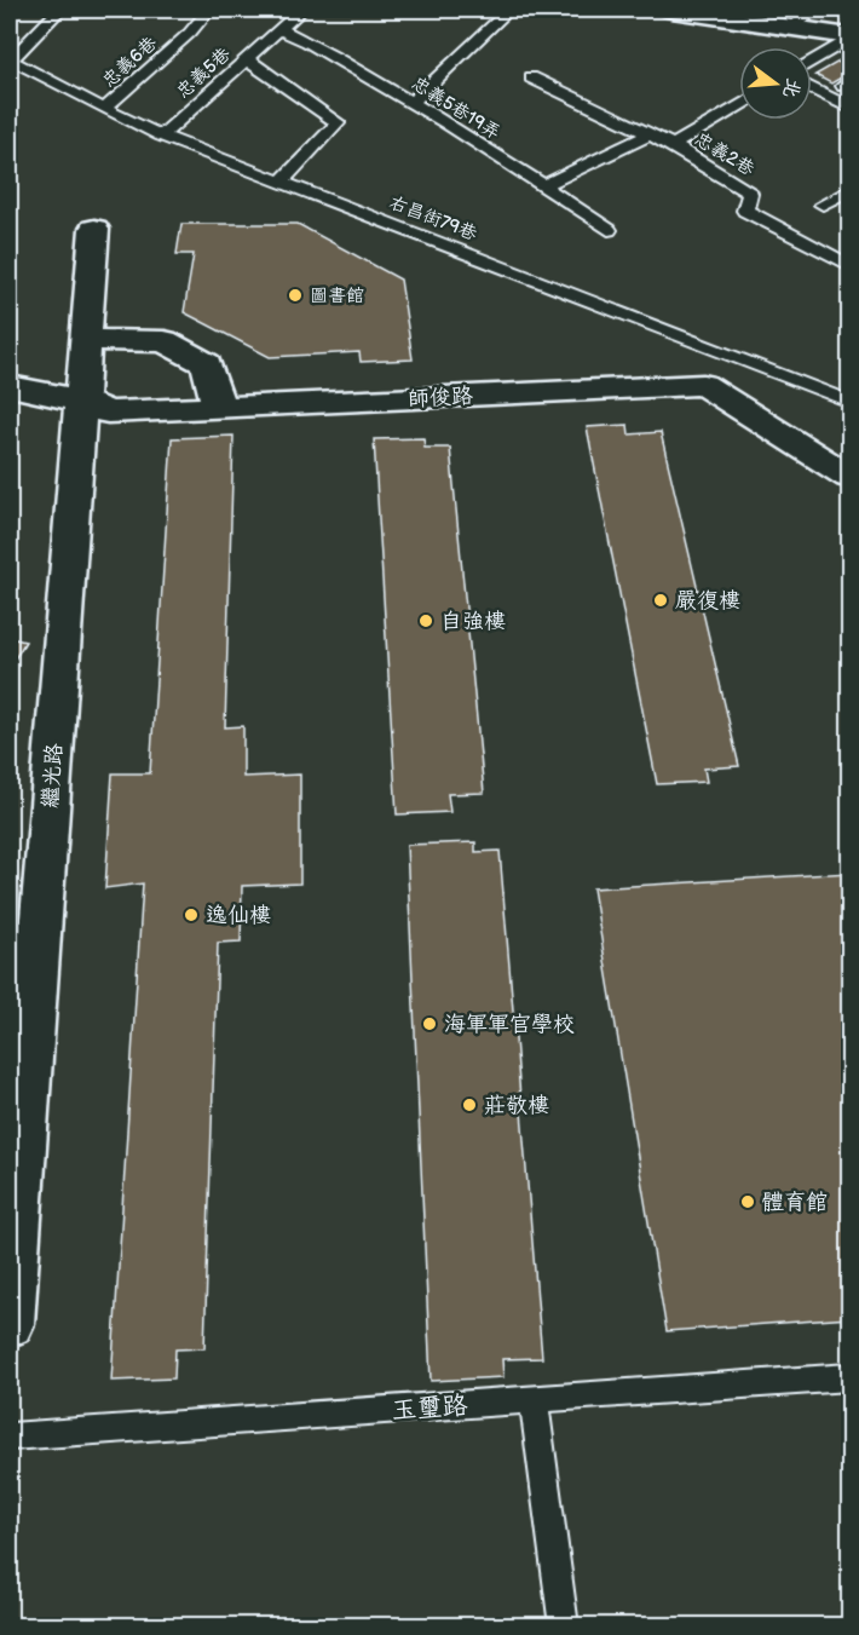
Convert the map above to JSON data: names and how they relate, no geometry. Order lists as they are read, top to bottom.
{
  "streets": {
    "street": ["師俊路", "繼光路"],
    "lane": [
      "忠義6巷",
      "忠義5巷",
      "忠義5巷19弄",
      "忠義2巷",
      "右昌街79巷",
      "玉璽路"
    ]
  },
  "crossings": [
    ["忠義6巷", "右昌街79巷"],
    ["忠義5巷", "忠義5巷19弄"],
    ["忠義5巷", "右昌街79巷"],
    ["師俊路", "繼光路"]
  ],
  "places": [
    "圖書館",
    "嚴復樓",
    "自強樓",
    "逸仙樓",
    "海軍軍官學校",
    "莊敬樓",
    "體育館"
  ],
  "north": "right"
}
